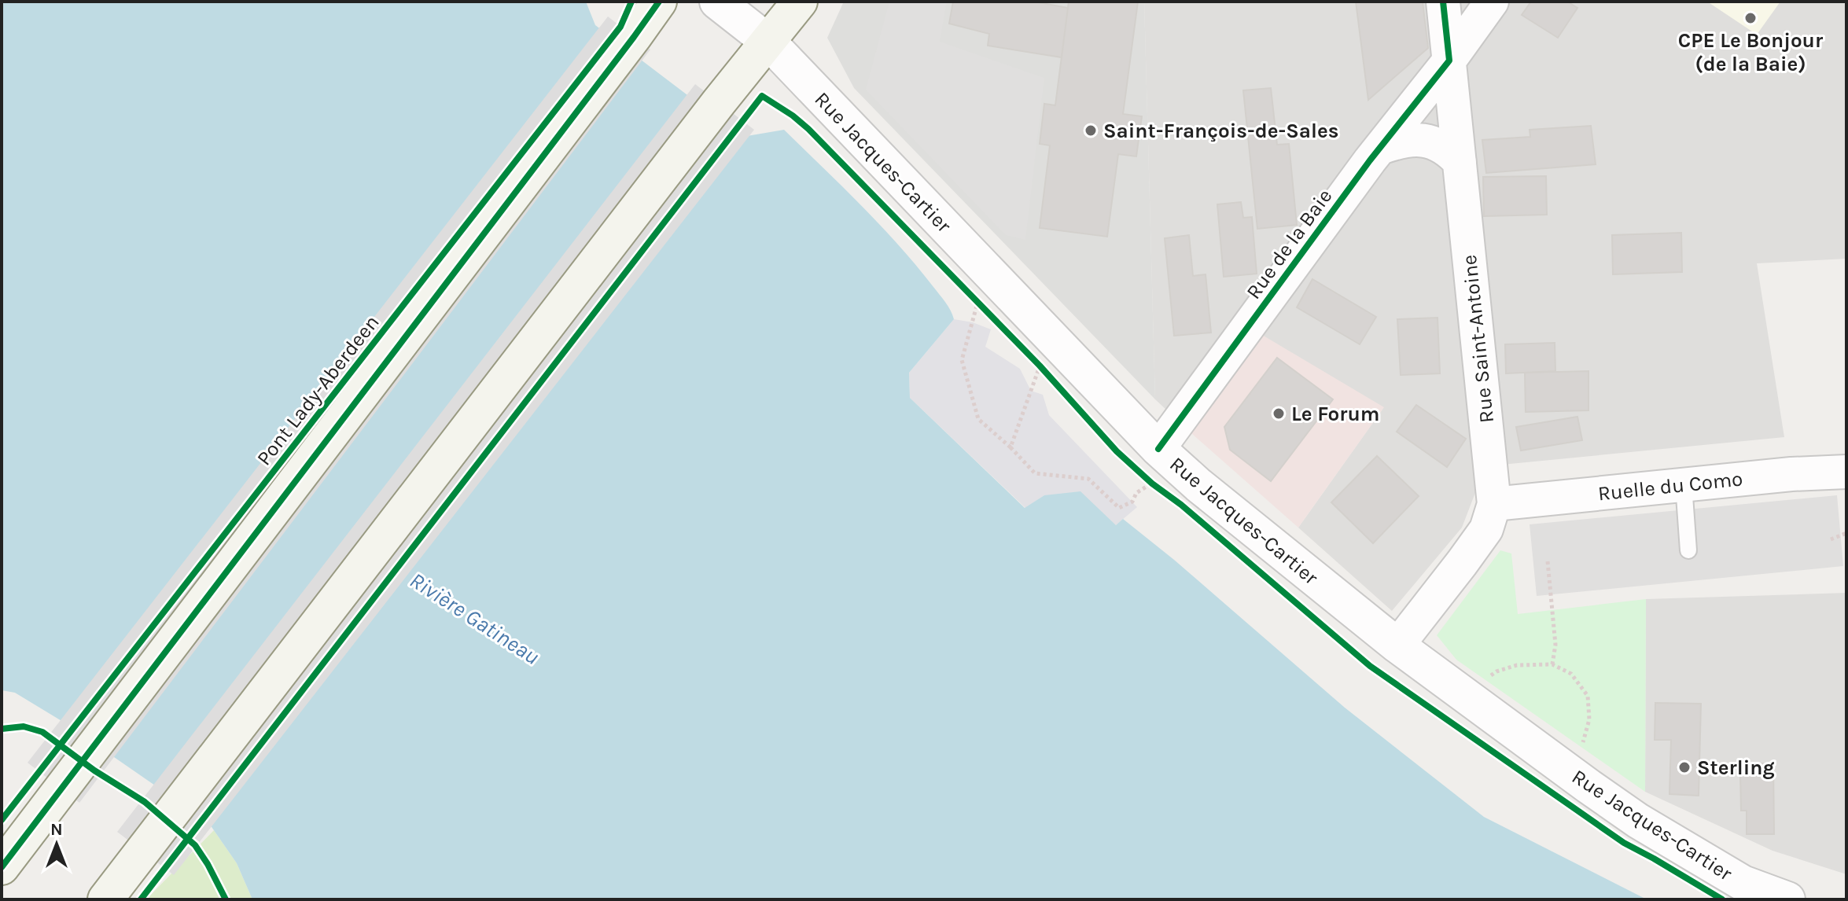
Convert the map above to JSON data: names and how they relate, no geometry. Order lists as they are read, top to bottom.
{
  "streets": {
    "main road": ["Pont Lady-Aberdeen"],
    "street": [
      "Rue Jacques-Cartier",
      "Rue de la Baie",
      "Rue Saint-Antoine",
      "Ruelle du Como"
    ]
  },
  "crossings": [
    ["Rue Jacques-Cartier", "Rue de la Baie"],
    ["Rue Jacques-Cartier", "Rue Saint-Antoine"],
    ["Rue de la Baie", "Rue Saint-Antoine"],
    ["Rue Saint-Antoine", "Ruelle du Como"]
  ],
  "water": ["Rivière Gatineau"],
  "places": [
    "CPE Le Bonjour (de la Baie)",
    "Saint-François-de-Sales",
    "Le Forum",
    "Sterling"
  ],
  "north": "top"
}
